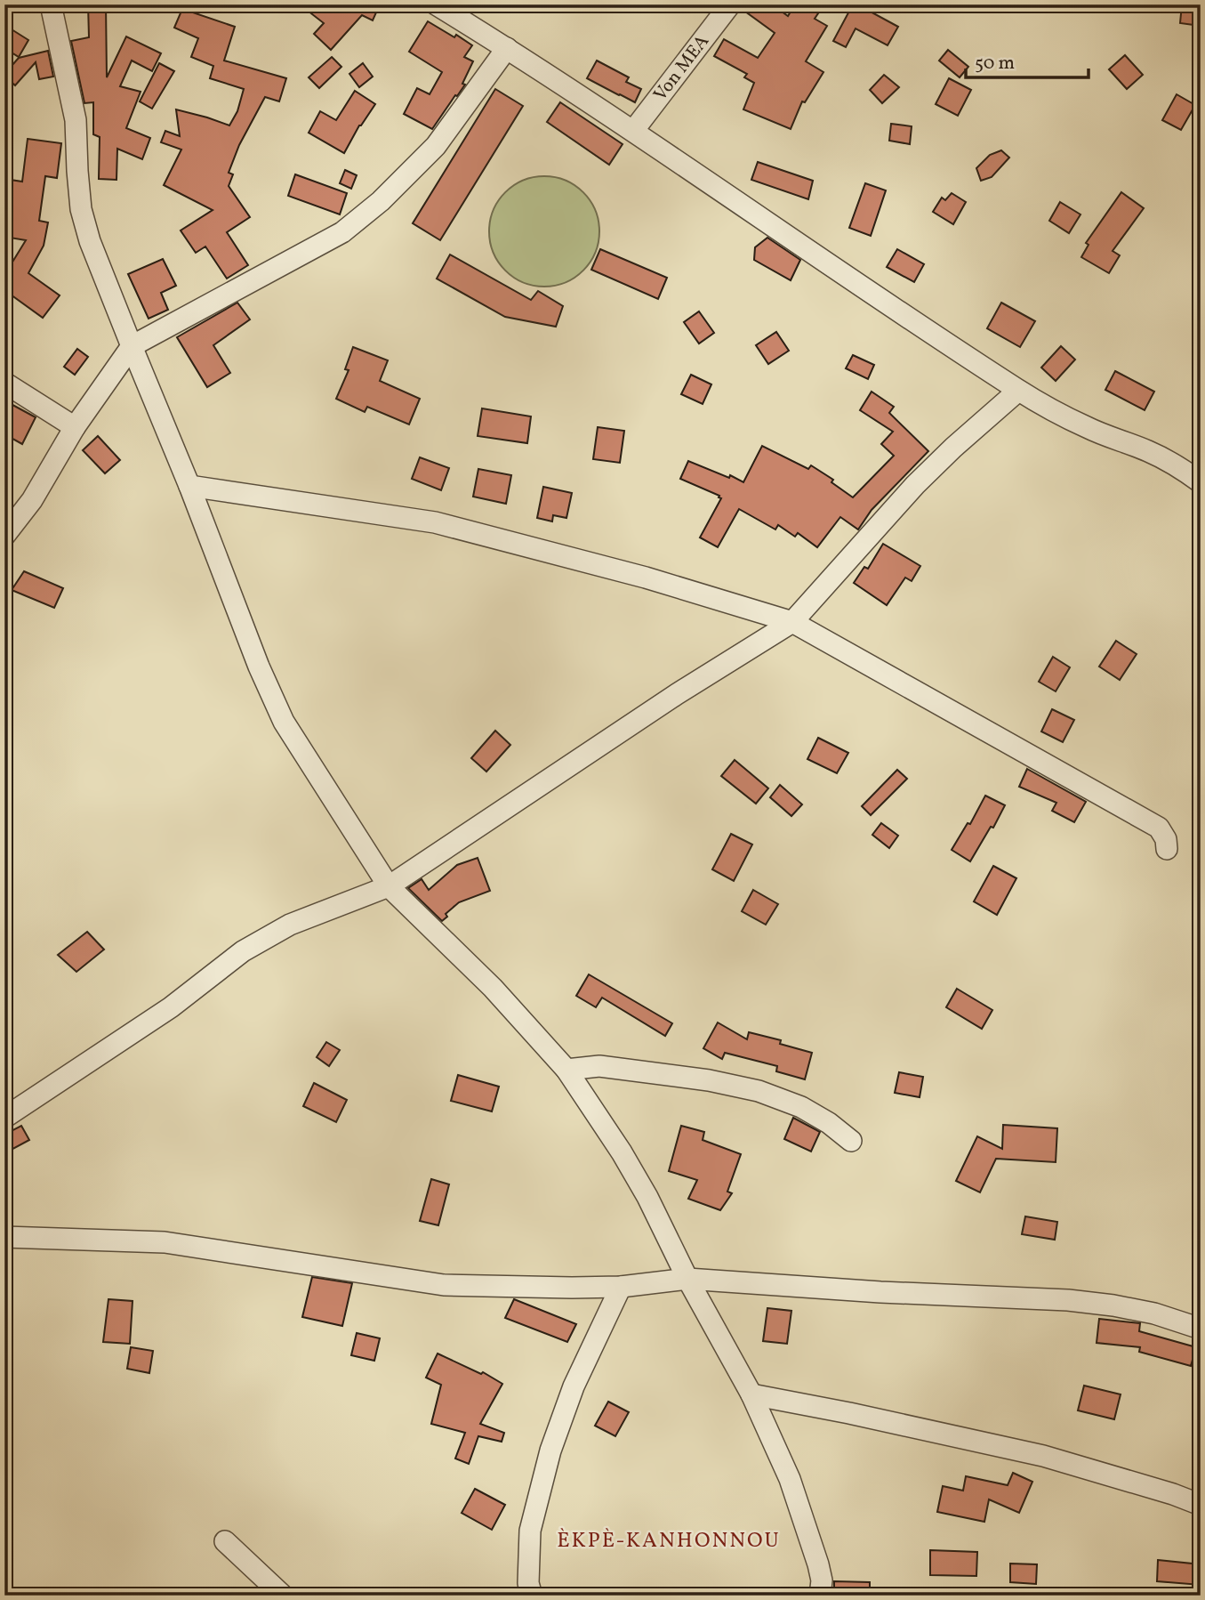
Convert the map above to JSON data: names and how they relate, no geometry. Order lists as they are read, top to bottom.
{
  "streets": {
    "street": ["Von MEA"]
  },
  "districts": ["ÈKPÈ-KANHONNOU"],
  "scale_bar": "50 m"
}
